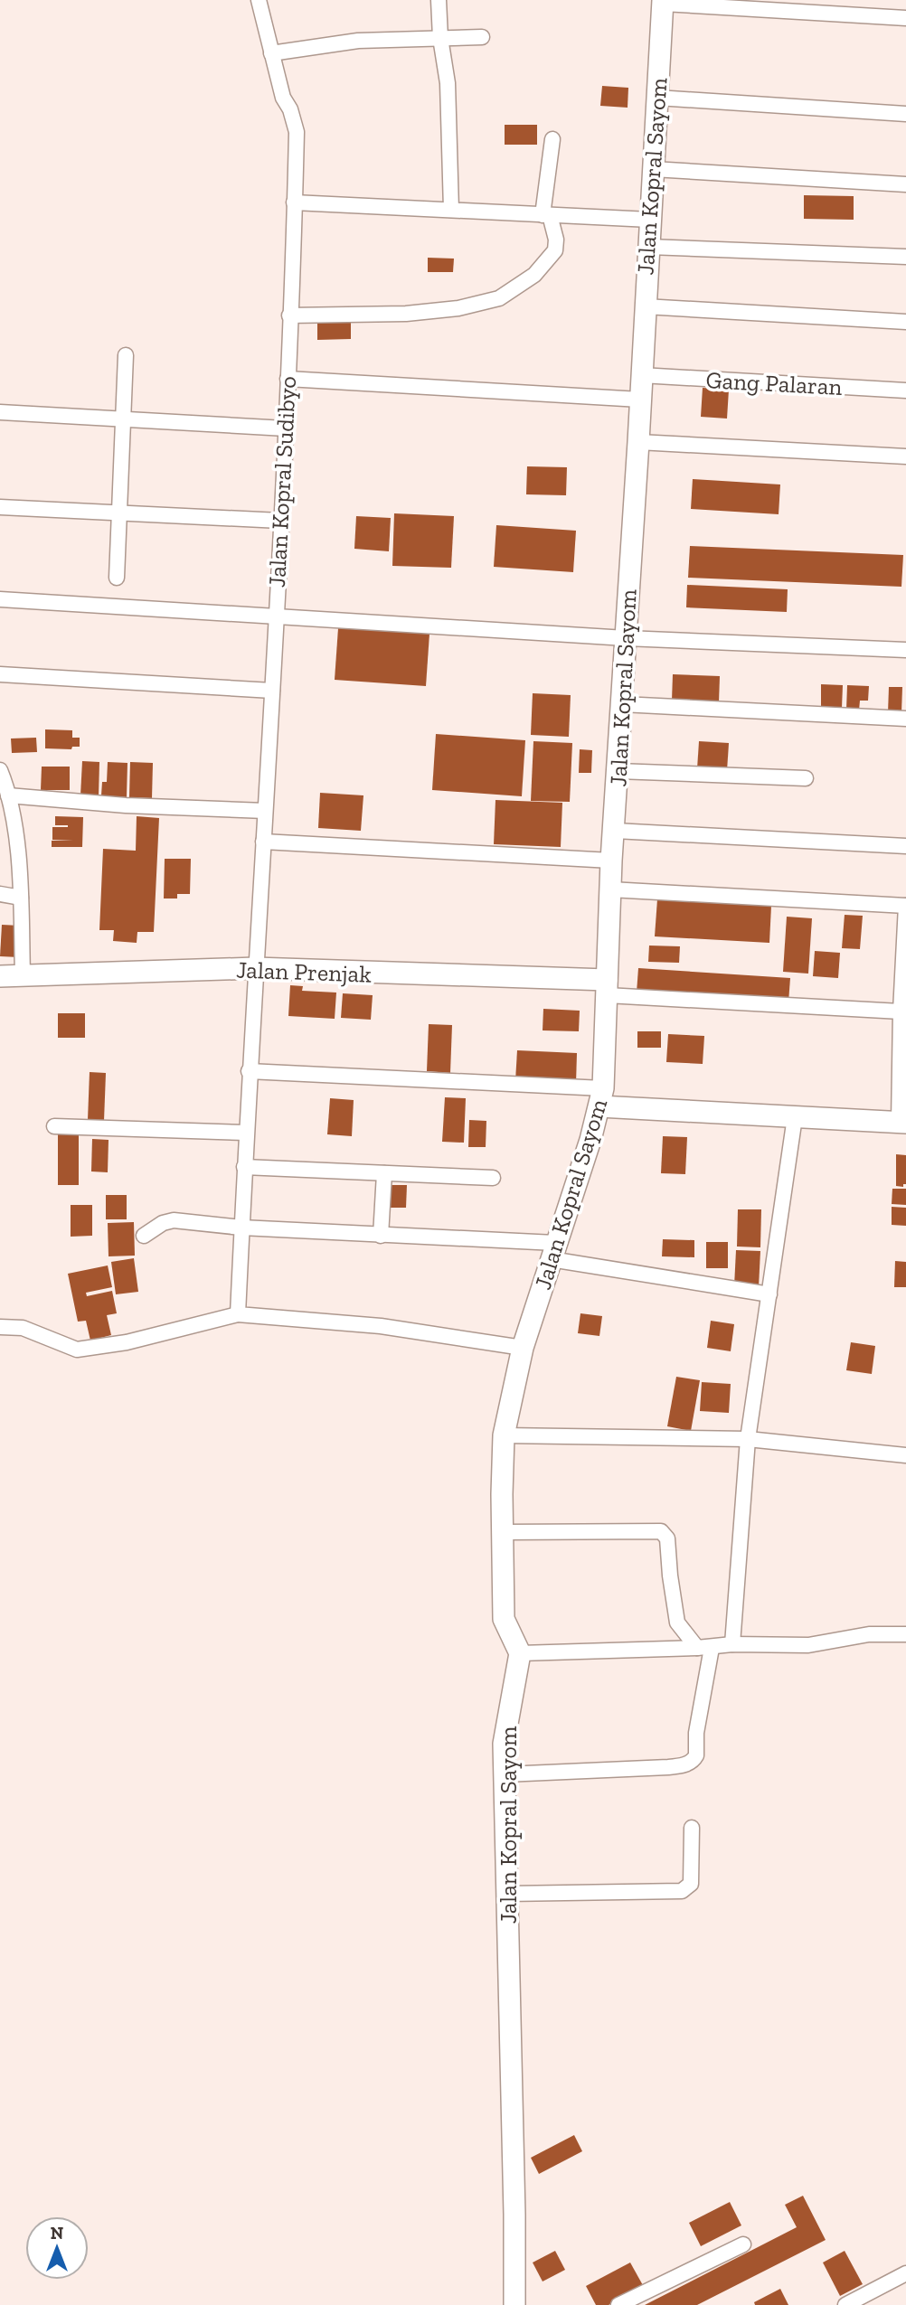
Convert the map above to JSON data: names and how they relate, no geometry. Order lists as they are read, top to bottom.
{
  "streets": {
    "street": [
      "Jalan Kopral Sayom",
      "Gang Palaran",
      "Jalan Kopral Sudibyo",
      "Jalan Prenjak"
    ]
  },
  "crossings": [
    ["Jalan Kopral Sayom", "Gang Palaran"],
    ["Jalan Kopral Sayom", "Jalan Prenjak"],
    ["Jalan Kopral Sudibyo", "Jalan Prenjak"]
  ],
  "north": "top"
}
